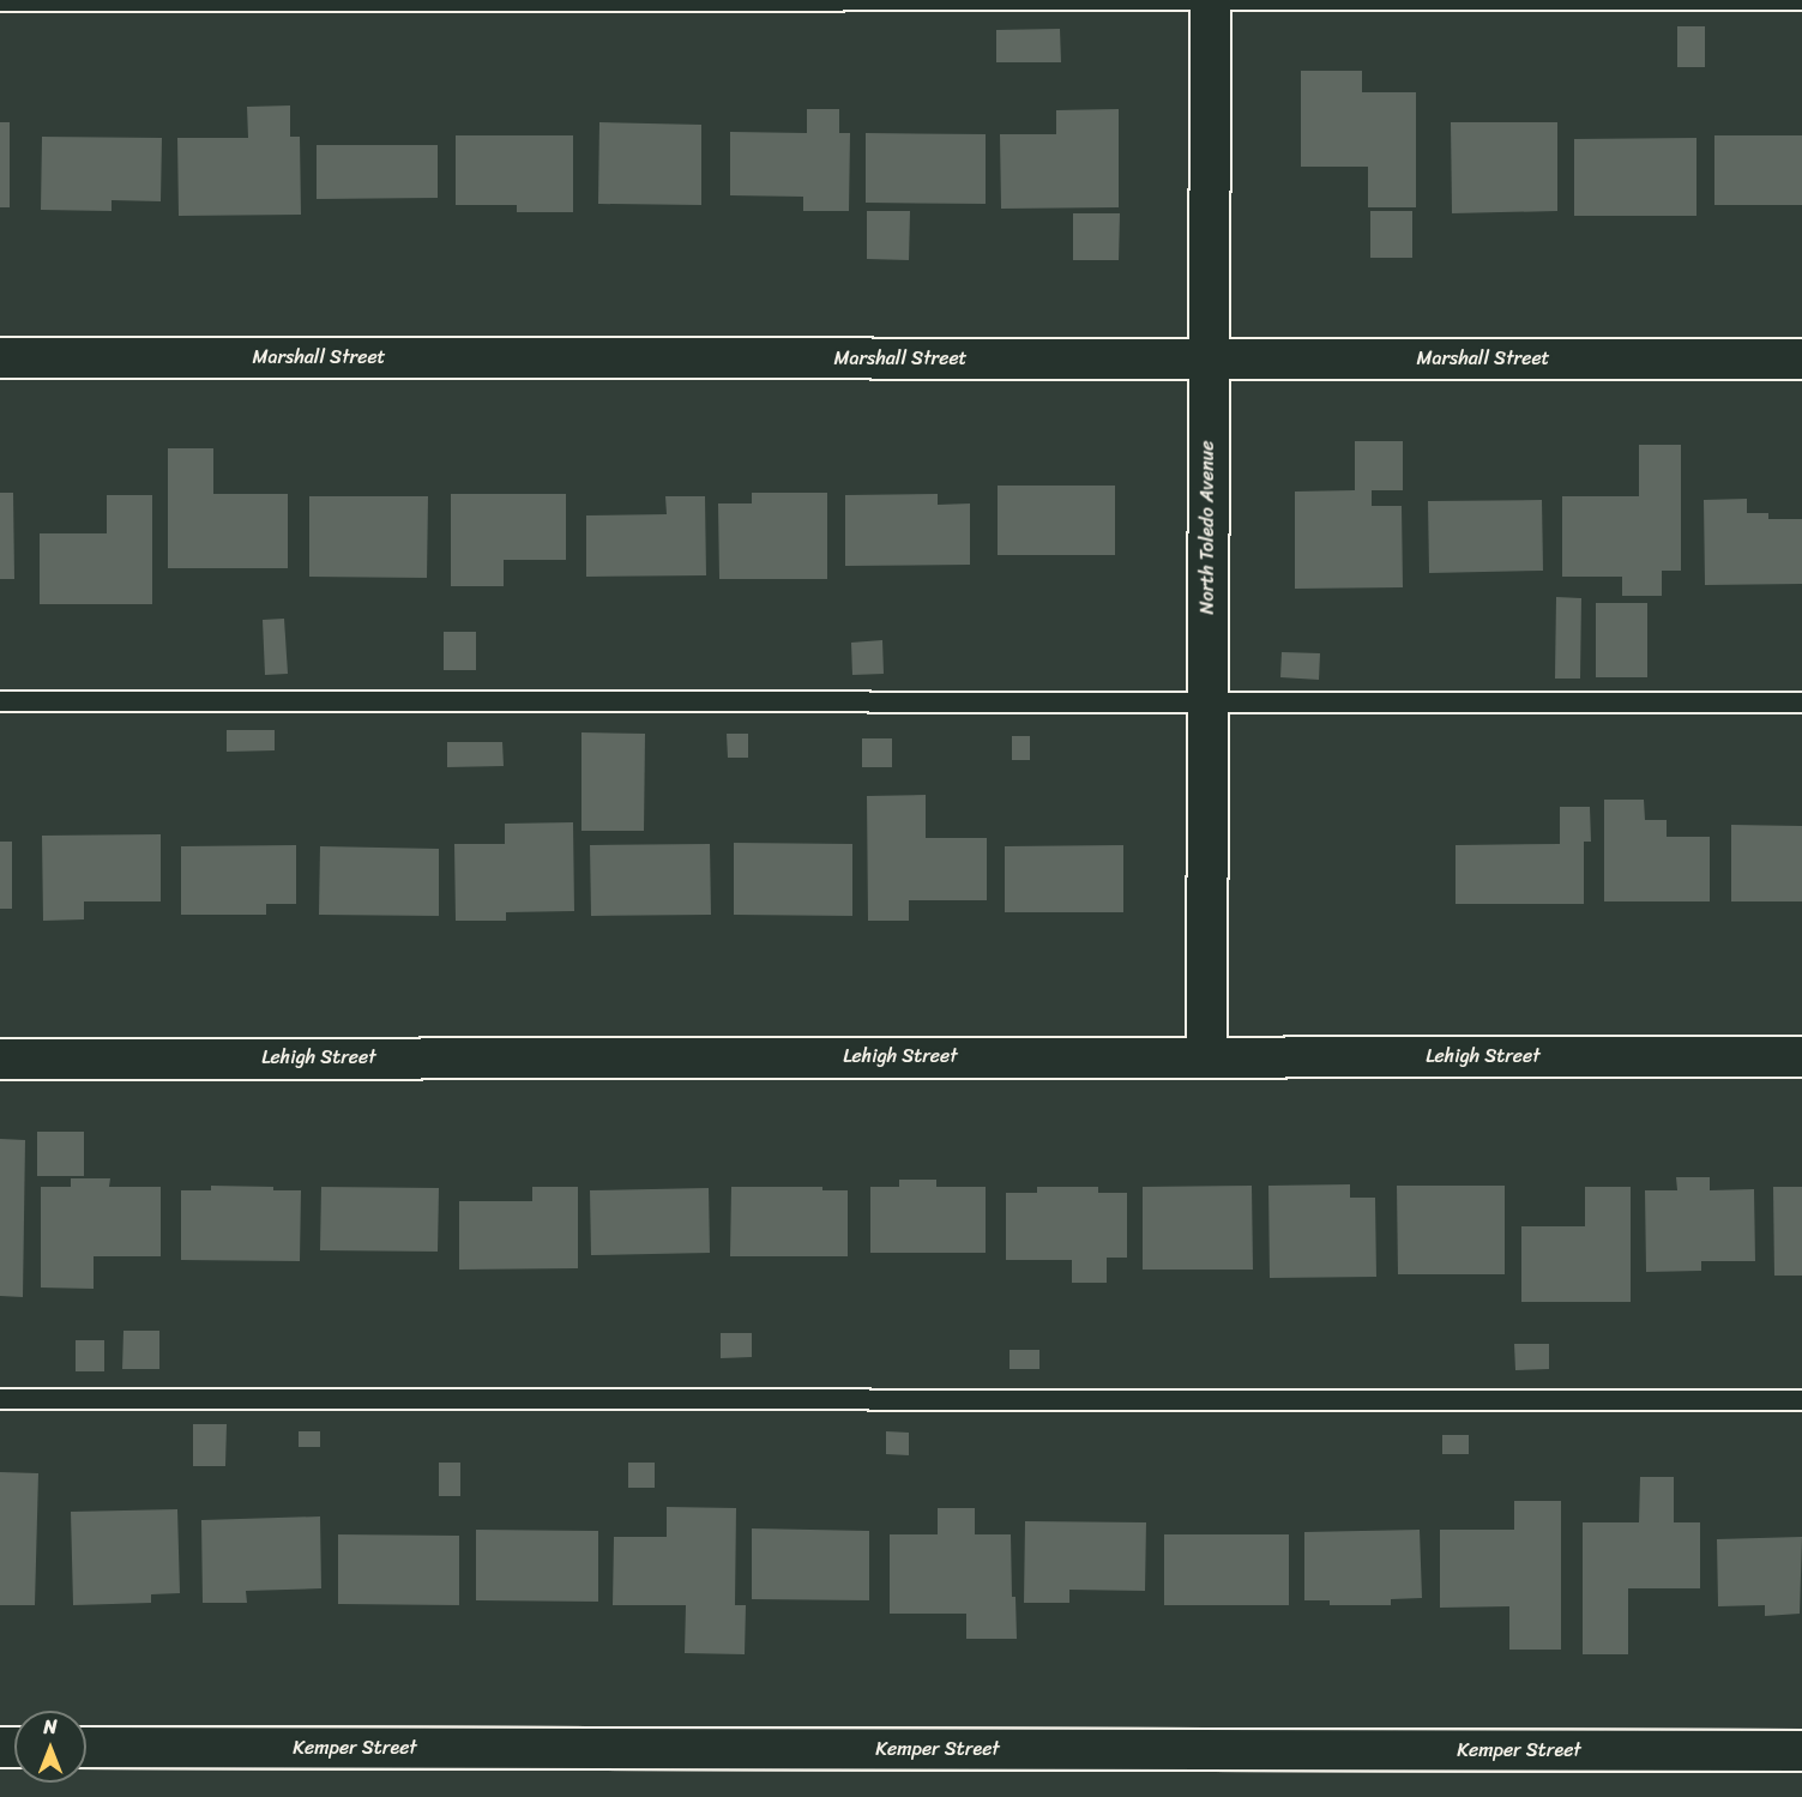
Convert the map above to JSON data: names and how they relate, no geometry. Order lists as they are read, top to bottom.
{
  "streets": {
    "street": [
      "Marshall Street",
      "North Toledo Avenue",
      "Lehigh Street",
      "Kemper Street"
    ]
  },
  "crossings": [
    ["Marshall Street", "North Toledo Avenue"],
    ["North Toledo Avenue", "Lehigh Street"]
  ],
  "north": "top"
}
